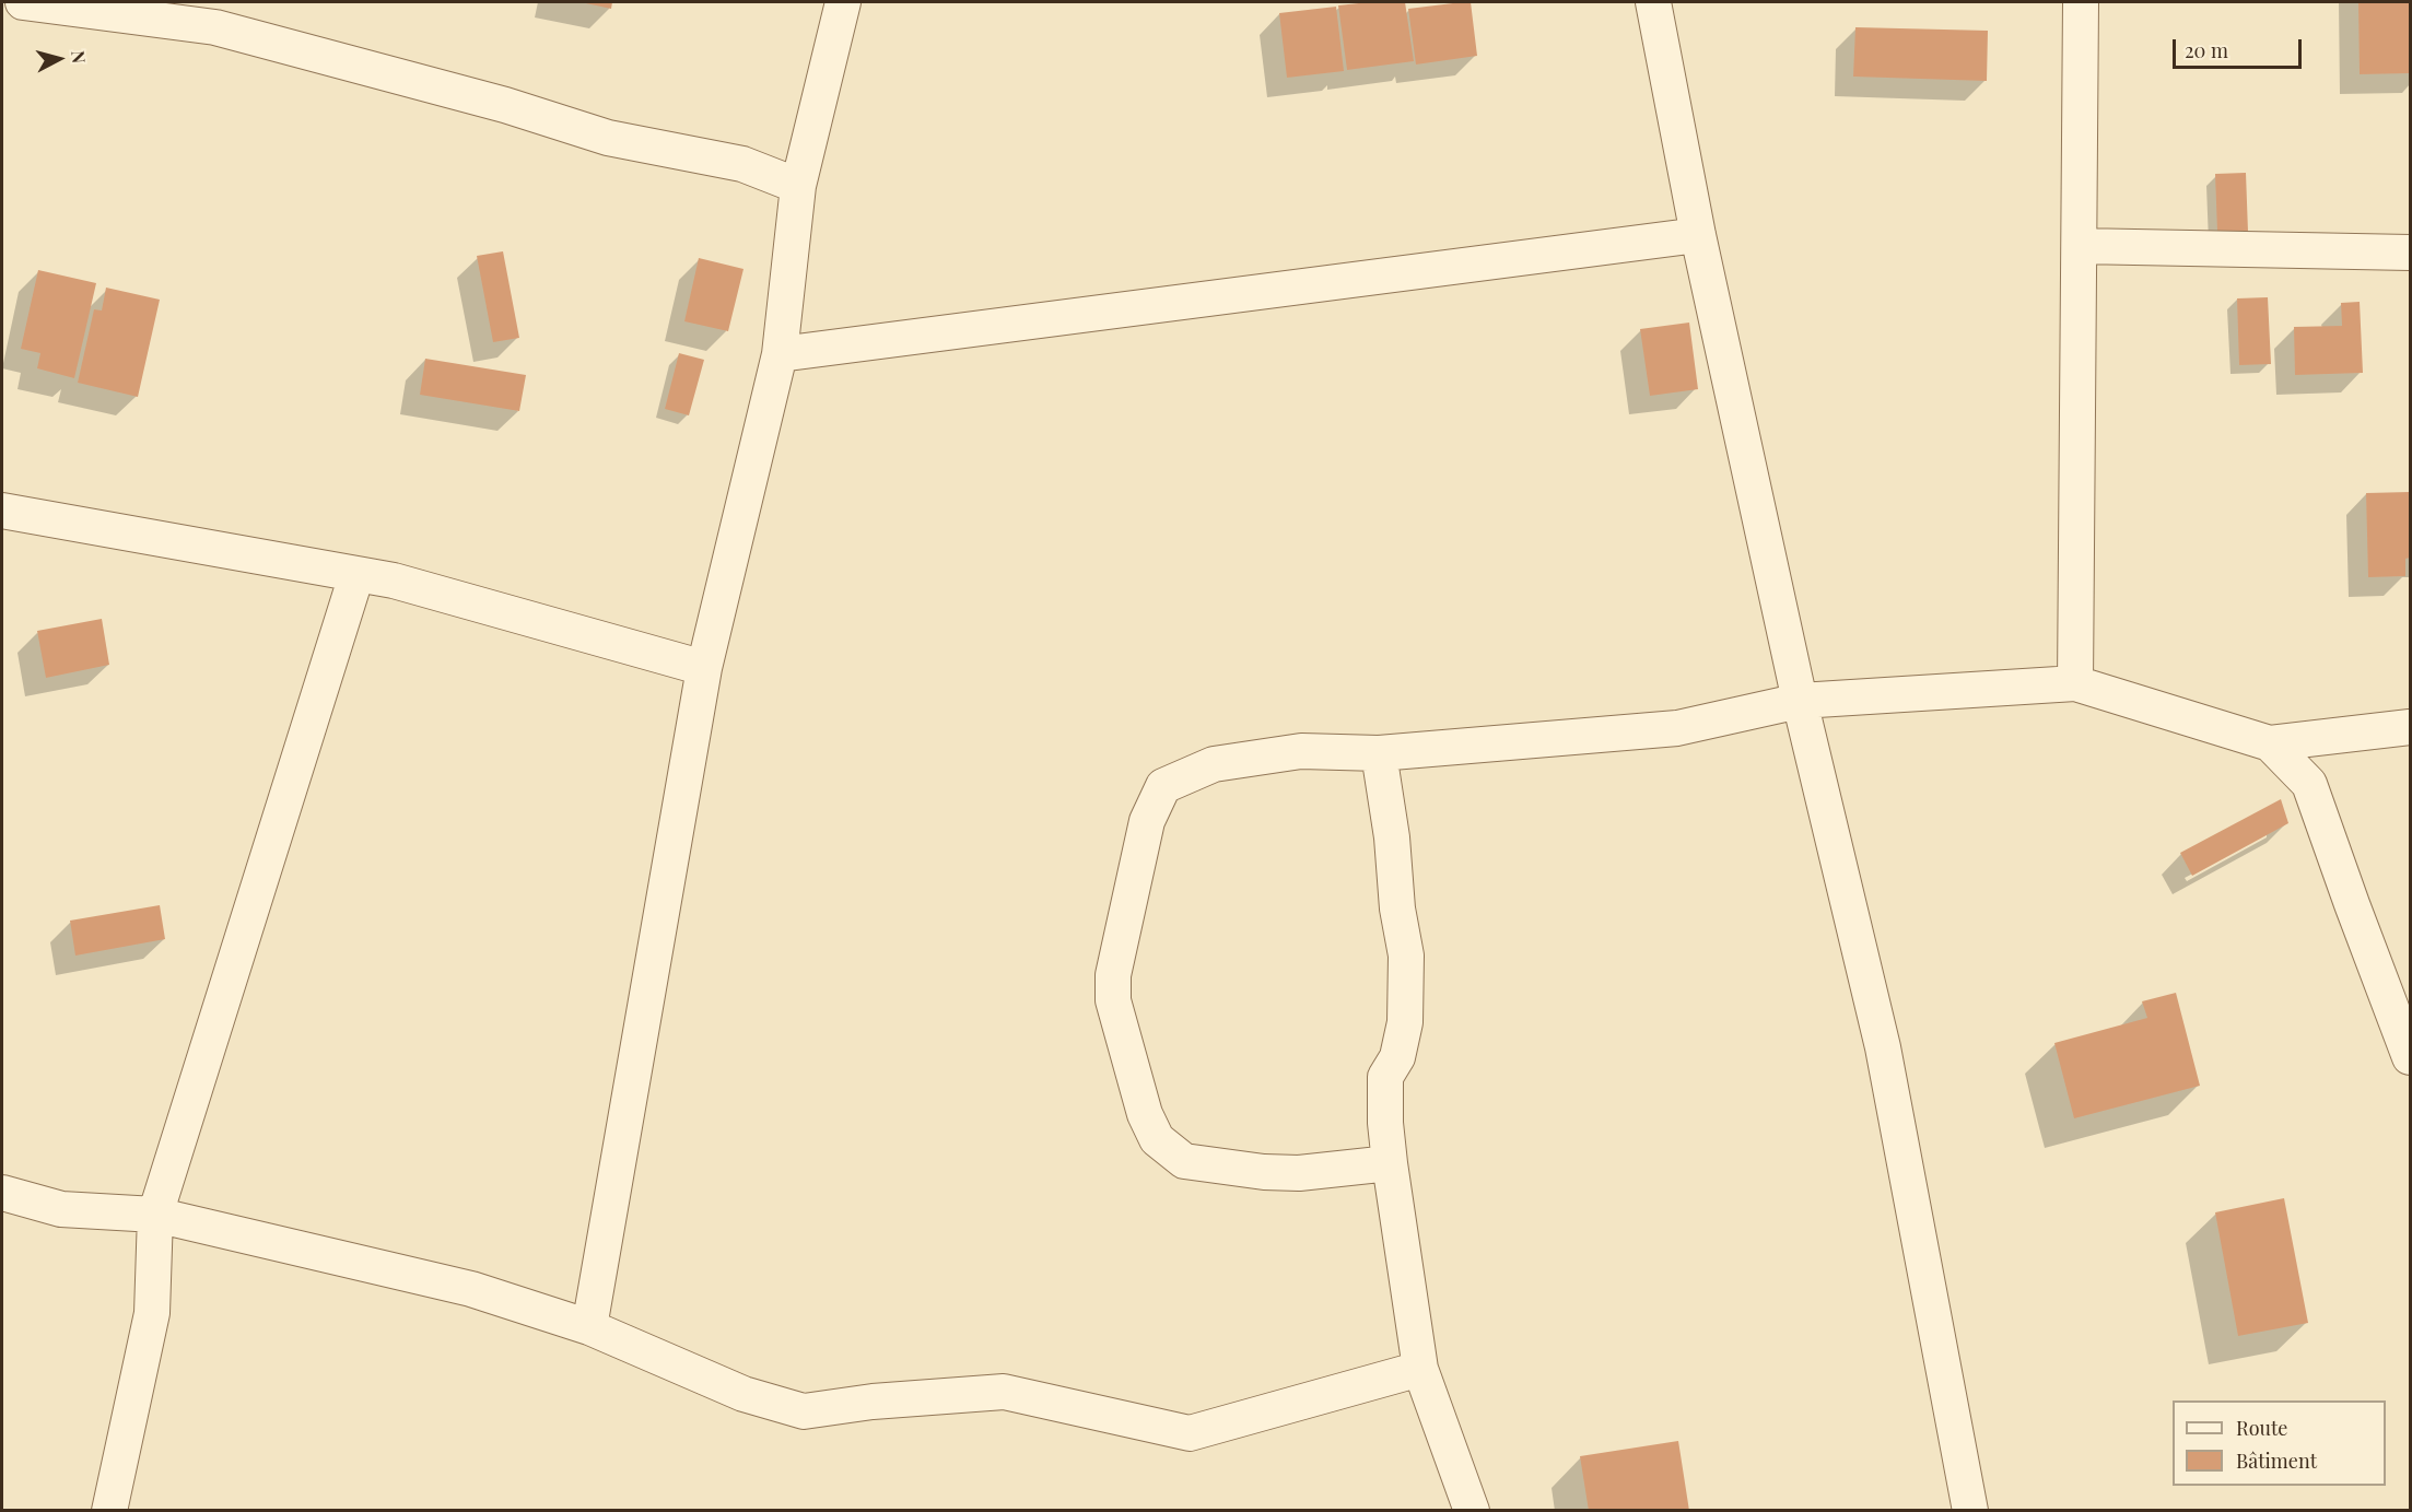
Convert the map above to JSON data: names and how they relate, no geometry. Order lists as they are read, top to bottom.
{
  "legend": ["Route", "Bâtiment"],
  "scale_bar": "20 m",
  "north": "right"
}
